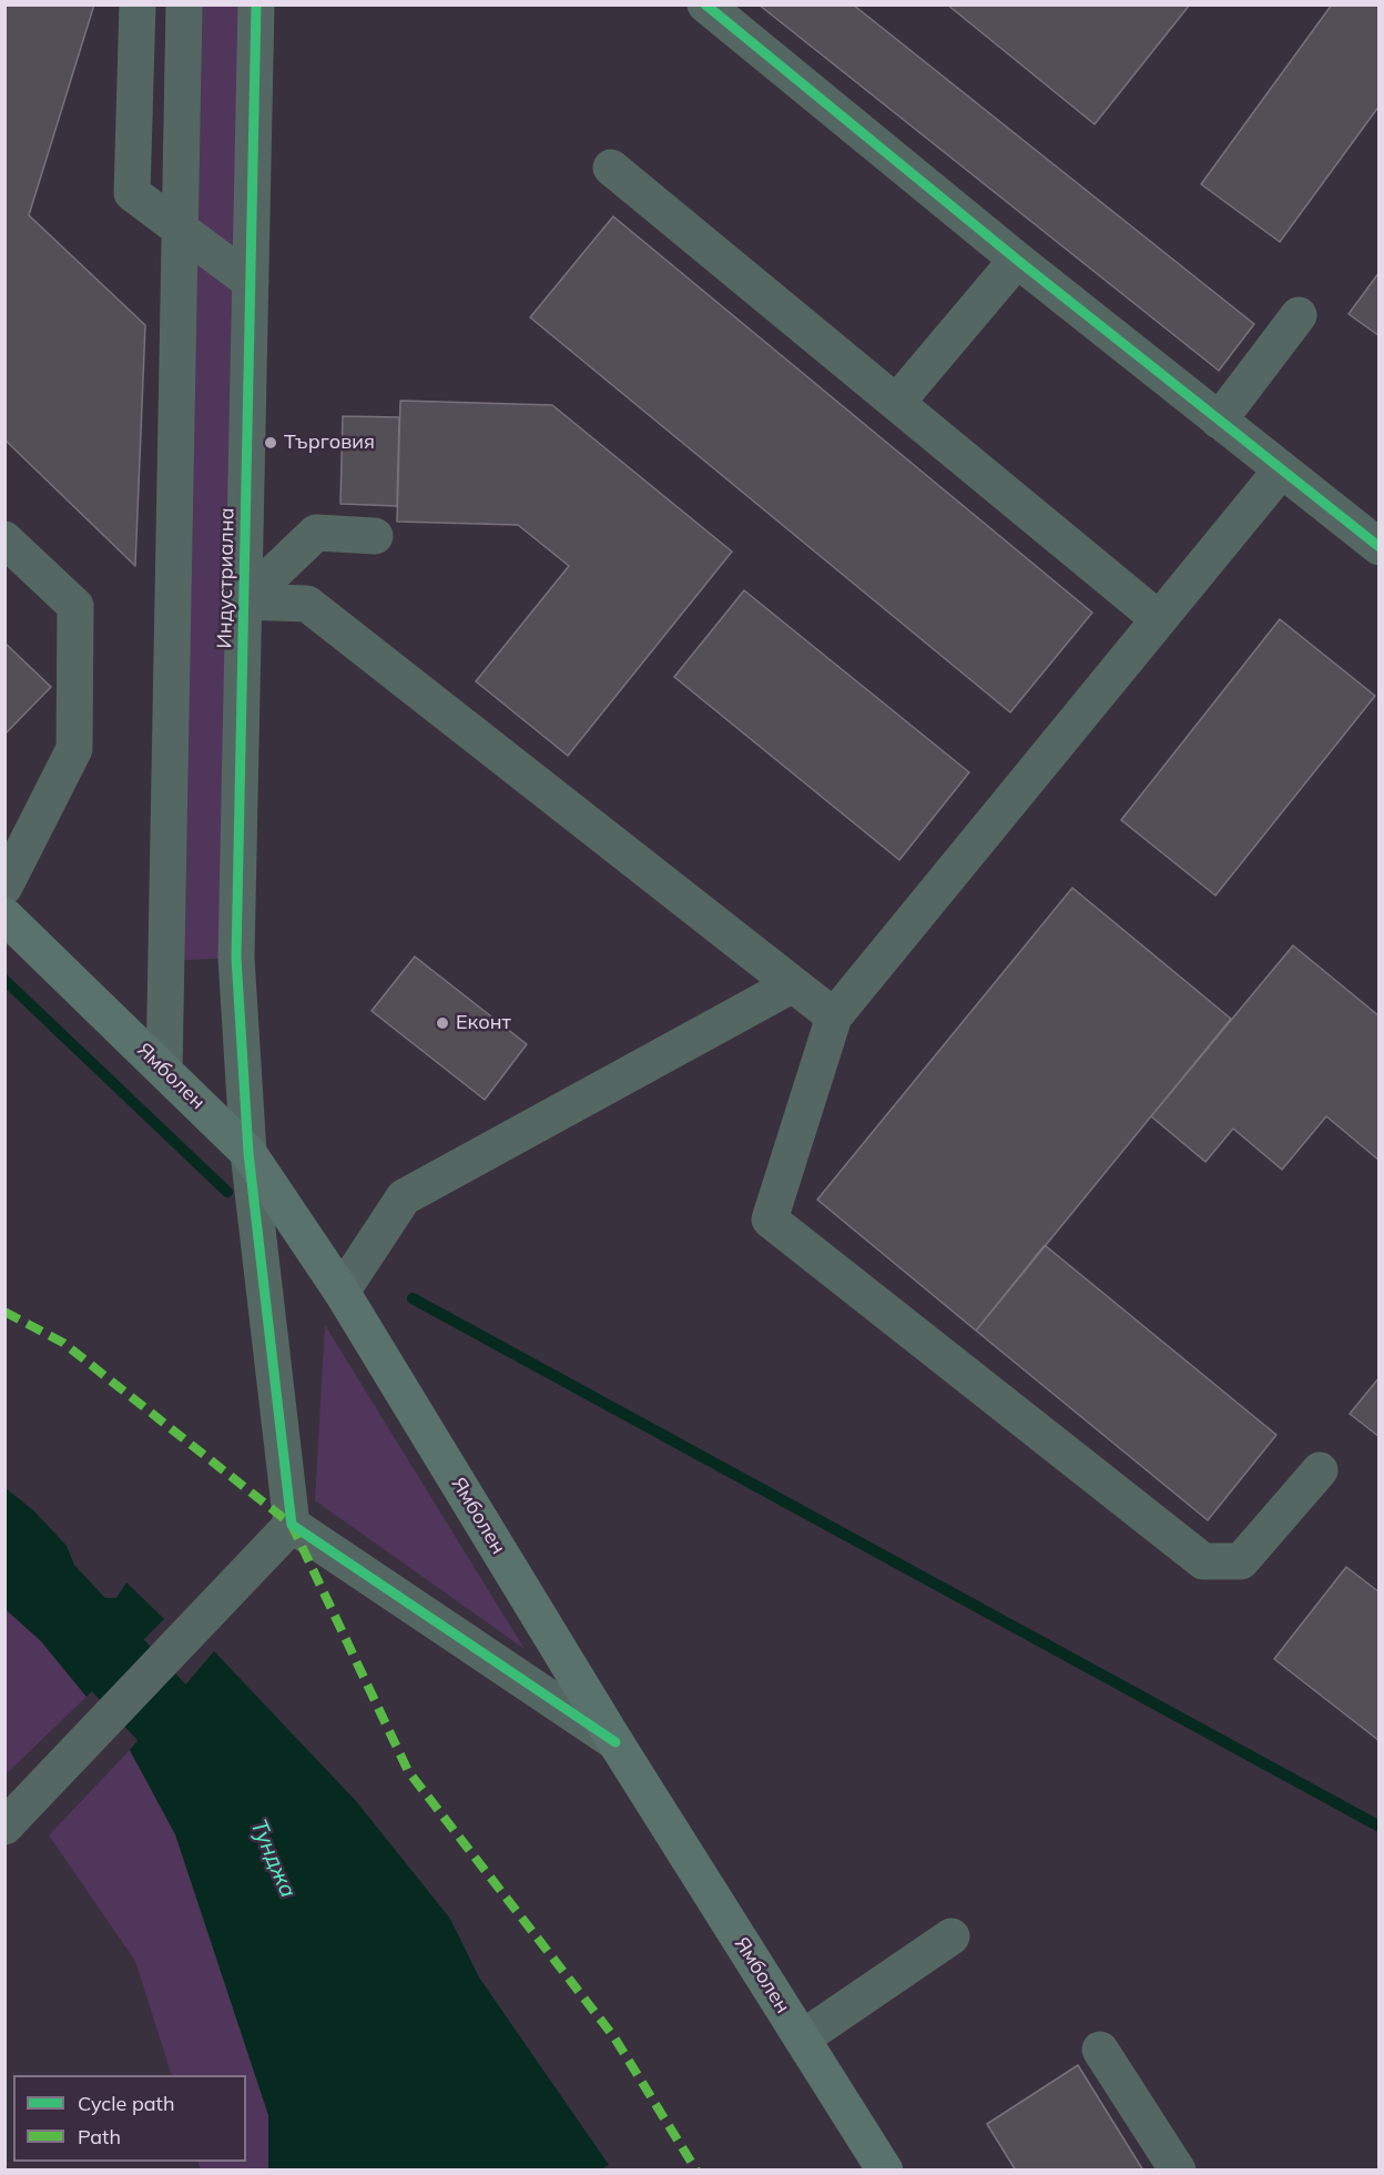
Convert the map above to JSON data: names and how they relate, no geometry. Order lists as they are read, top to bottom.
{
  "streets": {
    "main road": ["Ямболен"],
    "street": ["Индустриална"]
  },
  "crossings": [
    ["Индустриална", "Ямболен"]
  ],
  "water": ["Тунджа"],
  "places": ["Търговия", "Еконт"],
  "legend": ["Cycle path", "Path"]
}
